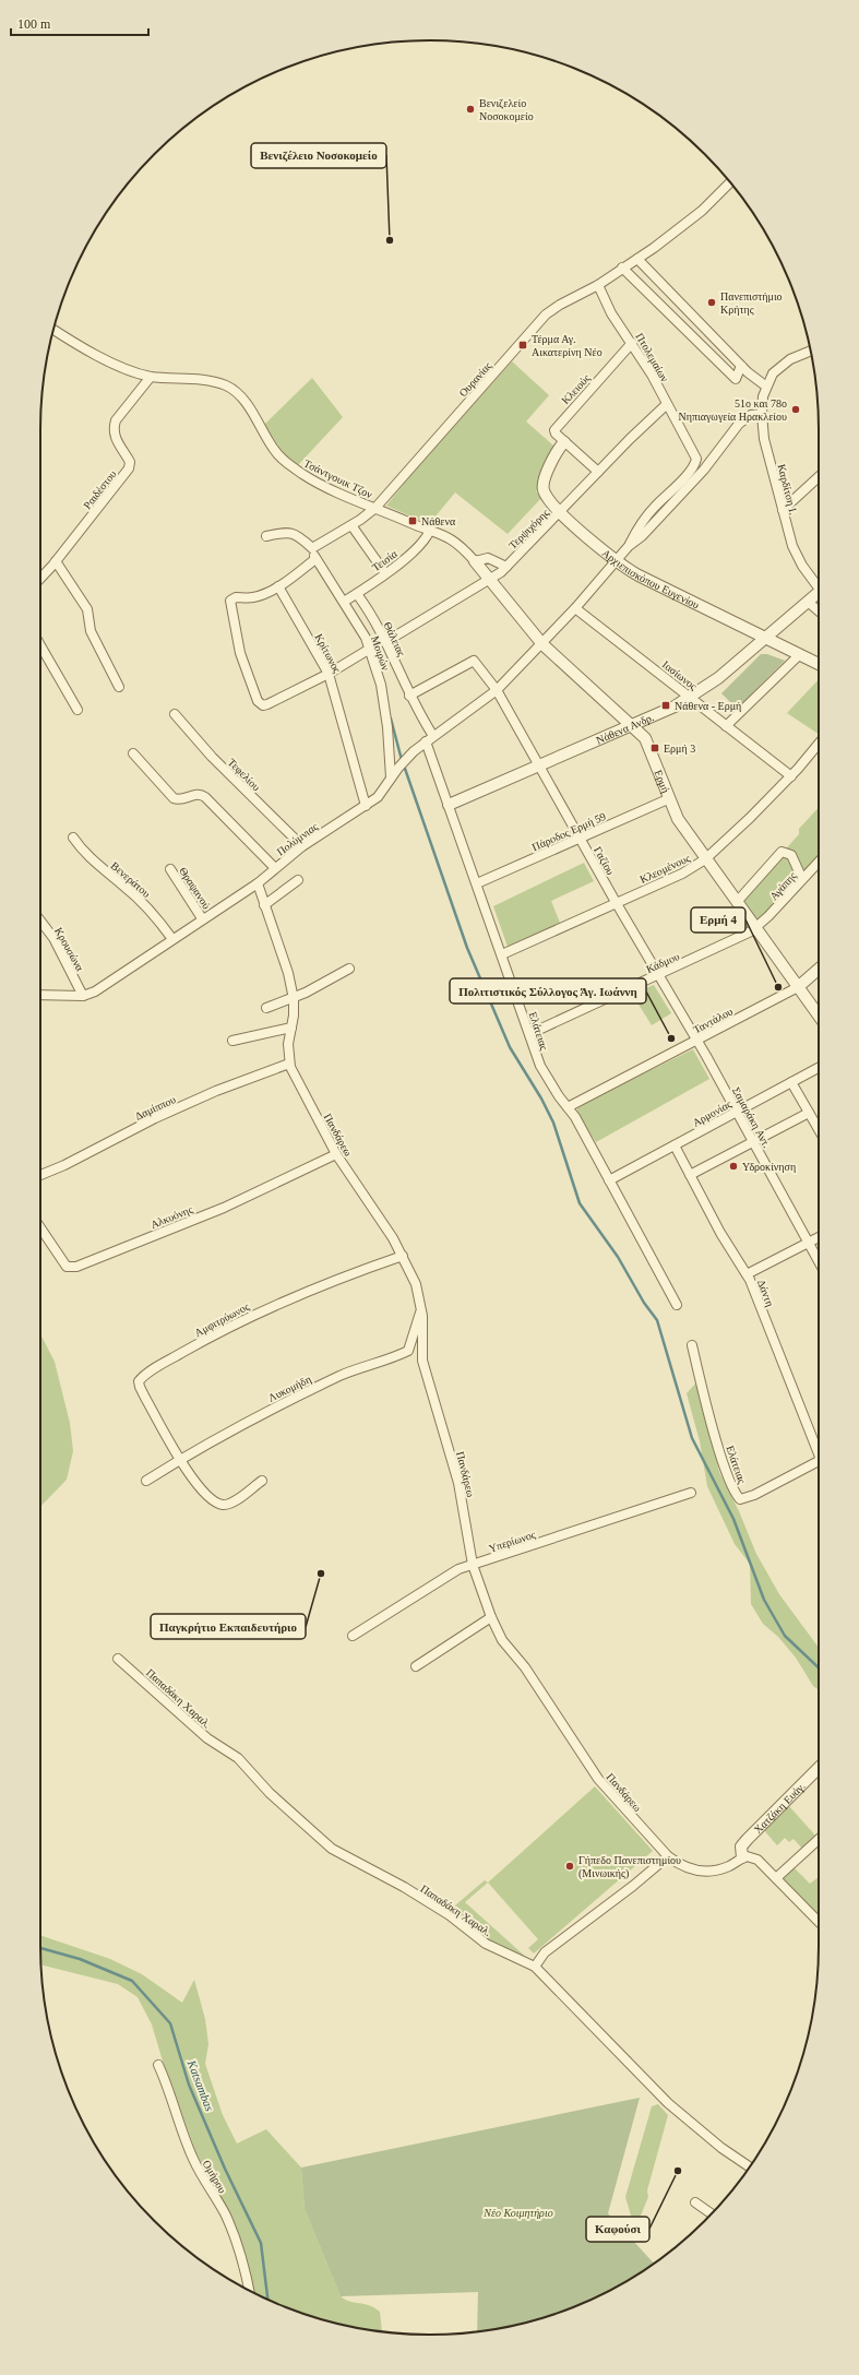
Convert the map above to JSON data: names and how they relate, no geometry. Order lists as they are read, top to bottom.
{
  "streets": {
    "street": [
      "Πτολεμαίων",
      "Ουρανίας",
      "Κλειούς",
      "Τσάντγουικ Τζον",
      "Ραιδέστου",
      "Καρδίτση Ι.",
      "Τερψιχόρης",
      "Τεισία",
      "Αρχιεπισκόπου Ευγενίου",
      "Θάλειας",
      "Κρίτωνος",
      "Μοιρών",
      "Ιασίωνος",
      "Νάθενα Ανδρ.",
      "Τεφελίου",
      "Ερμή",
      "Πάροδος Ερμή 59",
      "Πολύμνιας",
      "Γαζίου",
      "Κλεομένους",
      "Βενεράτου",
      "Αγάπης",
      "Θραψανού",
      "Κρουσώνα",
      "Κάδμου",
      "Ταντάλου",
      "Ελάτειας",
      "Δαμίππου",
      "Αρμονίας",
      "Σαμαράκη Αντ.",
      "Πανδάρεω",
      "Αλκυόνης",
      "Δάντη",
      "Αμφιτρύωνος",
      "Λυκομήδη",
      "Υπερίωνος",
      "Παπαδάκη Χαραλ.",
      "Χατζάκη Ευάγ.",
      "Ομήρου"
    ]
  },
  "crossings": [
    ["Πτολεμαίων", "Ουρανίας"],
    ["Πτολεμαίων", "Κλειούς"],
    ["Πτολεμαίων", "Τερψιχόρης"],
    ["Ουρανίας", "Τσάντγουικ Τζον"],
    ["Ουρανίας", "Μοιρών"],
    ["Κλειούς", "Αρχιεπισκόπου Ευγενίου"],
    ["Τσάντγουικ Τζον", "Ραιδέστου"],
    ["Τσάντγουικ Τζον", "Τεισία"],
    ["Τσάντγουικ Τζον", "Ερμή"],
    ["Τερψιχόρης", "Αρχιεπισκόπου Ευγενίου"],
    ["Τερψιχόρης", "Θάλειας"],
    ["Τερψιχόρης", "Ερμή"],
    ["Τεισία", "Θάλειας"],
    ["Τεισία", "Μοιρών"],
    ["Αρχιεπισκόπου Ευγενίου", "Νάθενα Ανδρ."],
    ["Θάλειας", "Πολύμνιας"],
    ["Θάλειας", "Ελάτειας"],
    ["Κρίτωνος", "Πολύμνιας"],
    ["Μοιρών", "Πολύμνιας"],
    ["Ιασίωνος", "Νάθενα Ανδρ."],
    ["Ιασίωνος", "Κλεομένους"],
    ["Νάθενα Ανδρ.", "Ερμή"],
    ["Νάθενα Ανδρ.", "Γαζίου"],
    ["Νάθενα Ανδρ.", "Ελάτειας"],
    ["Τεφελίου", "Πολύμνιας"],
    ["Ερμή", "Πάροδος Ερμή 59"],
    ["Ερμή", "Πολύμνιας"],
    ["Ερμή", "Κλεομένους"],
    ["Ερμή", "Αγάπης"],
    ["Ερμή", "Κάδμου"],
    ["Ερμή", "Ταντάλου"],
    ["Πάροδος Ερμή 59", "Γαζίου"],
    ["Πάροδος Ερμή 59", "Ελάτειας"],
    ["Πολύμνιας", "Γαζίου"],
    ["Πολύμνιας", "Βενεράτου"],
    ["Πολύμνιας", "Θραψανού"],
    ["Πολύμνιας", "Κρουσώνα"],
    ["Πολύμνιας", "Ελάτειας"],
    ["Πολύμνιας", "Πανδάρεω"],
    ["Γαζίου", "Κλεομένους"],
    ["Γαζίου", "Κάδμου"],
    ["Γαζίου", "Ταντάλου"],
    ["Γαζίου", "Σαμαράκη Αντ."],
    ["Κλεομένους", "Ελάτειας"],
    ["Αγάπης", "Κάδμου"],
    ["Κάδμου", "Ελάτειας"],
    ["Ταντάλου", "Ελάτειας"],
    ["Ταντάλου", "Σαμαράκη Αντ."],
    ["Ελάτειας", "Αρμονίας"],
    ["Δαμίππου", "Πανδάρεω"],
    ["Αρμονίας", "Σαμαράκη Αντ."],
    ["Αρμονίας", "Δάντη"],
    ["Πανδάρεω", "Αλκυόνης"],
    ["Πανδάρεω", "Αμφιτρύωνος"],
    ["Πανδάρεω", "Λυκομήδη"],
    ["Πανδάρεω", "Υπερίωνος"],
    ["Πανδάρεω", "Χατζάκη Ευάγ."],
    ["Αμφιτρύωνος", "Λυκομήδη"]
  ],
  "water": ["Katsambas"],
  "parks": ["Νέο Κοιμητήριο"],
  "places": {
    "other": [
      "Βενιζελείο Νοσοκομείο",
      "Βενιζέλειο Νοσοκομείο",
      "Πανεπιστήμιο Κρήτης",
      "51ο και 78ο Νηπιαγωγεία Ηρακλείου",
      "Ερμή 4",
      "Πολιτιστικός Σύλλογος Άγ. Ιωάννη",
      "Υδροκίνηση",
      "Παγκρήτιο Εκπαιδευτήριο",
      "Γήπεδο Πανεπιστημίου (Μινωικής)",
      "Καφούσι"
    ],
    "transit": [
      "Τέρμα Αγ. Αικατερίνη Νέο",
      "Νάθενα",
      "Νάθενα - Ερμή",
      "Ερμή 3"
    ]
  },
  "scale_bar": "100 m"
}
